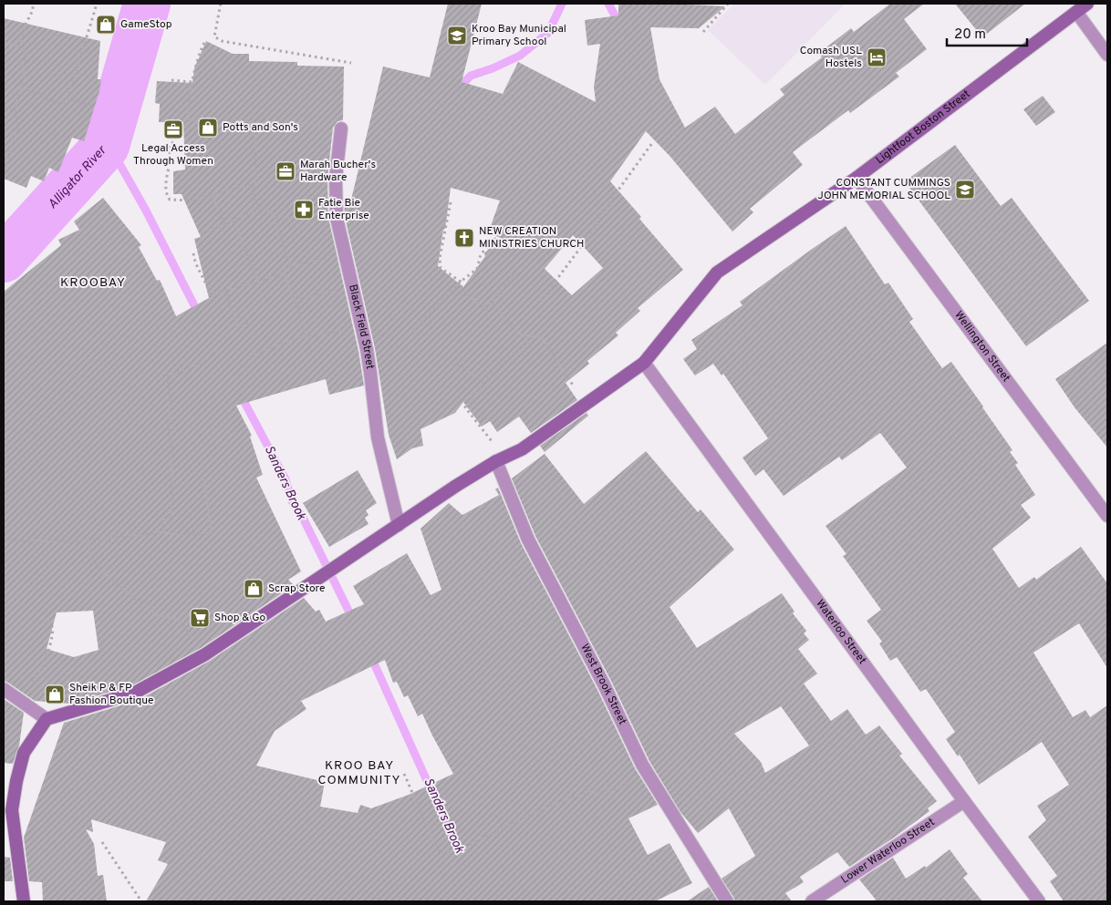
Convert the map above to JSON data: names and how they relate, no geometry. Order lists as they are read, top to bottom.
{
  "streets": {
    "main road": ["Lightfoot Boston Street"],
    "street": [
      "Black Field Street",
      "Wellington Street",
      "Waterloo Street",
      "West Brook Street",
      "Lower Waterloo Street"
    ]
  },
  "crossings": [
    ["Lightfoot Boston Street", "Black Field Street"],
    ["Lightfoot Boston Street", "Wellington Street"],
    ["Lightfoot Boston Street", "Waterloo Street"],
    ["Lightfoot Boston Street", "West Brook Street"],
    ["Waterloo Street", "Lower Waterloo Street"]
  ],
  "districts": ["KROOBAY", "KROO BAY COMMUNITY"],
  "water": ["Alligator River", "Sanders Brook"],
  "places": {
    "shop": [
      "GameStop",
      "Potts and Son's",
      "Scrap Store",
      "Sheik P & FP Fashion Boutique"
    ],
    "school or university": ["Kroo Bay Municipal Primary School", "CONSTANT CUMMINGS JOHN MEMORIAL SCHOOL"],
    "hotel": ["Comash USL Hostels"],
    "office": ["Legal Access Through Women", "Marah Bucher's Hardware"],
    "pharmacy": ["Fatie Bie Enterprise"],
    "church": ["NEW CREATION MINISTRIES CHURCH"],
    "supermarket": ["Shop & Go"]
  },
  "scale_bar": "20 m"
}
